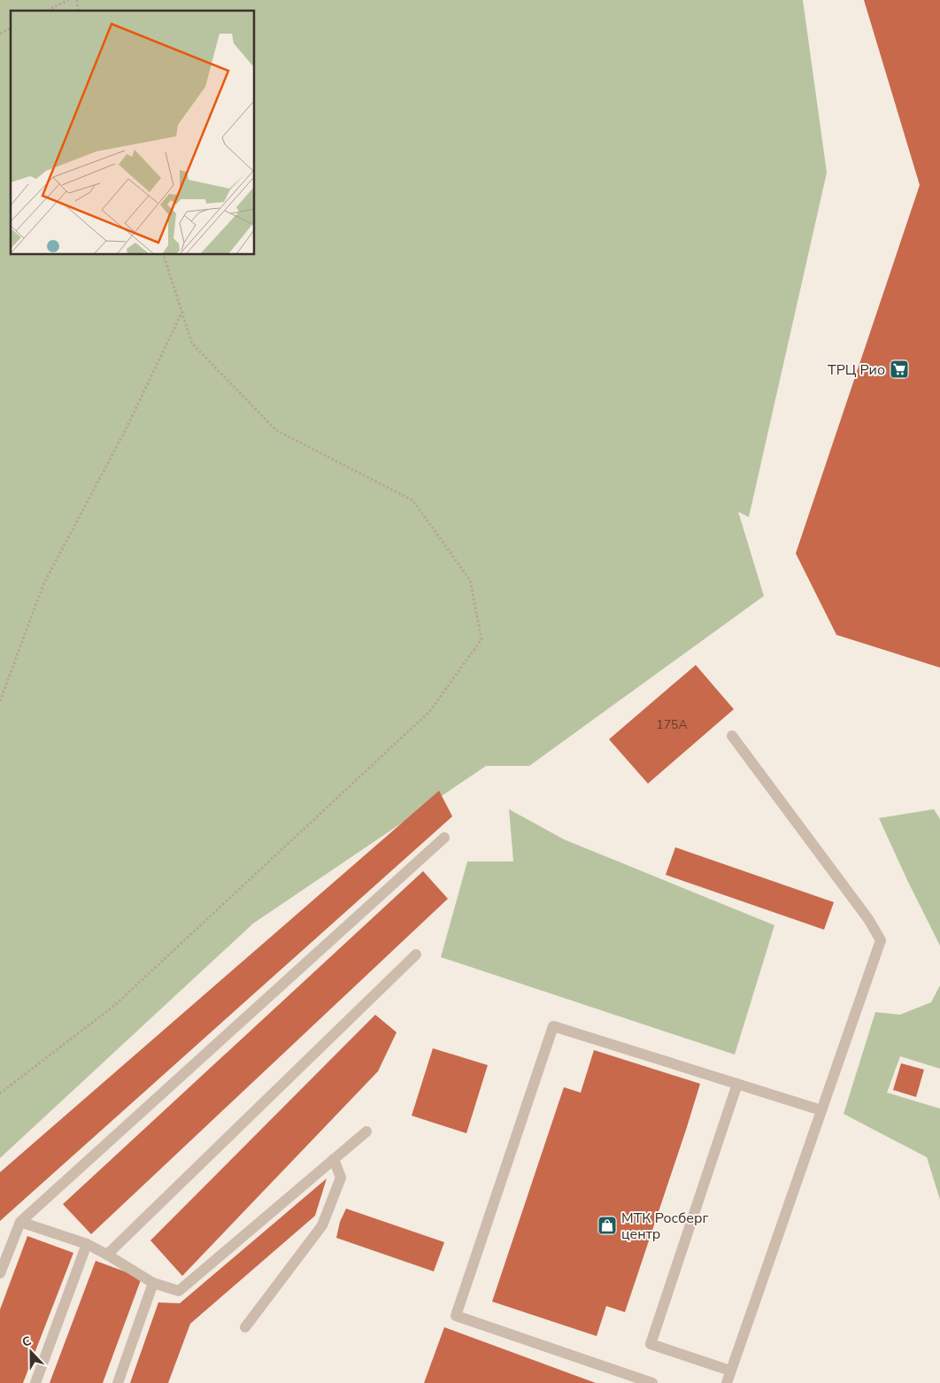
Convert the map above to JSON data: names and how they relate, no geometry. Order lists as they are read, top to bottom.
{
  "places": {
    "supermarket": ["ТРЦ Рио"],
    "shop": ["МТК Росберг центр"]
  },
  "house_numbers": ["175А"],
  "north": "top"
}
